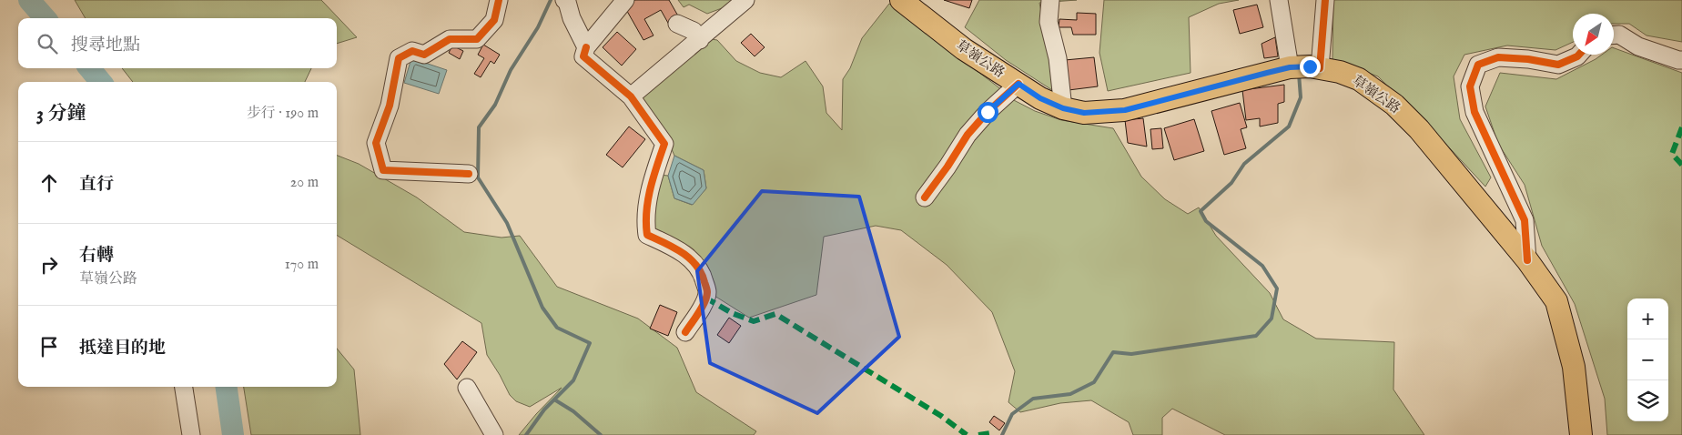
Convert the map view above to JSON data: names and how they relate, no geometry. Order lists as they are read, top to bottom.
{
  "streets": {
    "main road": ["草嶺公路"]
  },
  "north": "bottom left",
  "page": {
    "search": "搜尋地點",
    "heading": ["3 分鐘", "步行 · 190 m"],
    "list": [
      ["直行", "20 m"],
      ["右轉", "草嶺公路", "170 m"],
      "抵達目的地"
    ],
    "map_buttons": ["+", "−"]
  }
}
